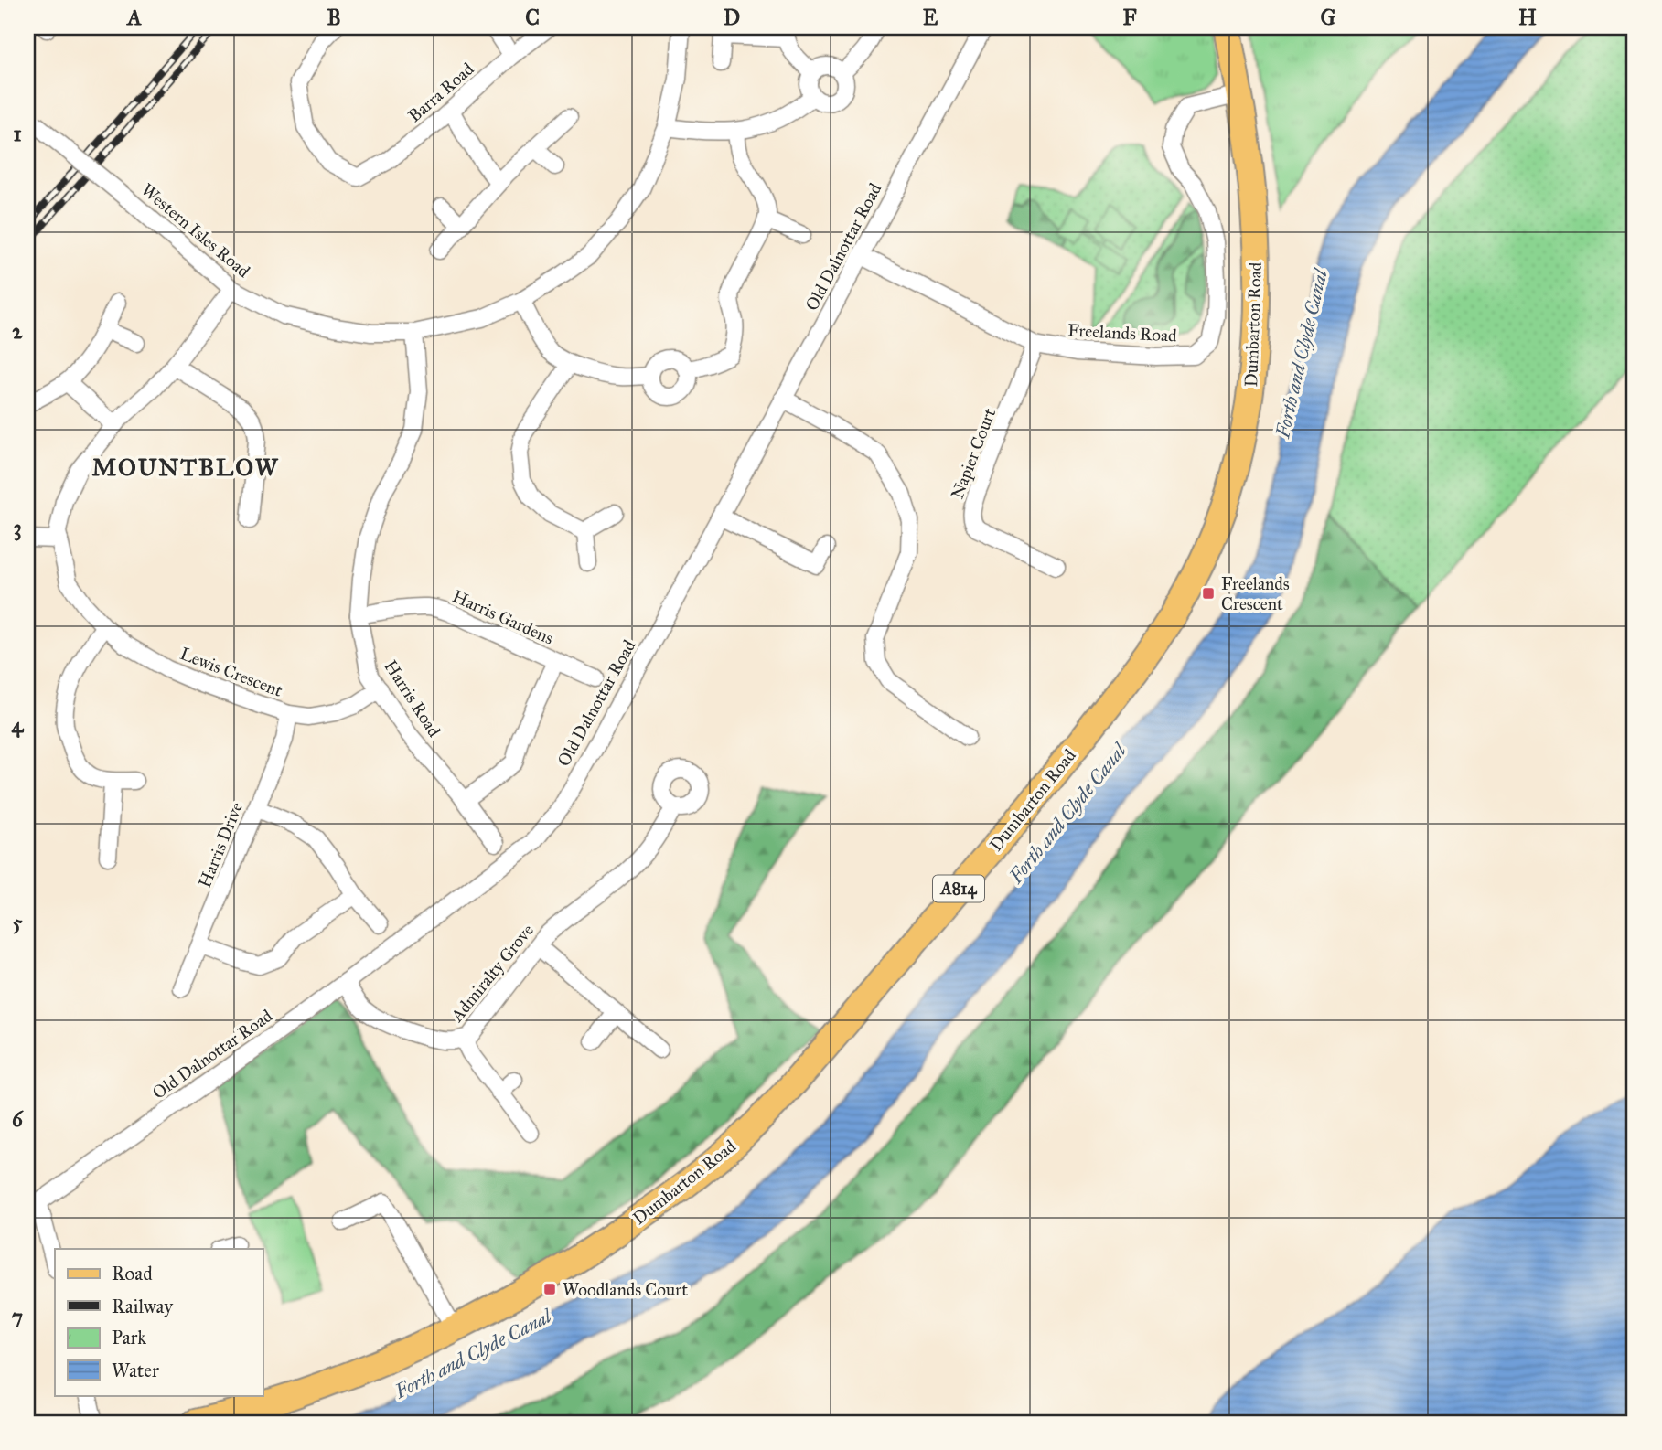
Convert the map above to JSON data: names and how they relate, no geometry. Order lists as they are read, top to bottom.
{
  "streets": {
    "main road": ["Dumbarton Road", "A814"],
    "street": [
      "Barra Road",
      "Western Isles Road",
      "Old Dalnottar Road",
      "Freelands Road",
      "Napier Court",
      "Harris Gardens",
      "Lewis Crescent",
      "Harris Road",
      "Harris Drive",
      "Admiralty Grove"
    ]
  },
  "crossings": [
    ["Western Isles Road", "Lewis Crescent"],
    ["Western Isles Road", "Harris Road"],
    ["Old Dalnottar Road", "Freelands Road"],
    ["Old Dalnottar Road", "Admiralty Grove"],
    ["Dumbarton Road", "Freelands Road"],
    ["Freelands Road", "Napier Court"],
    ["Harris Gardens", "Harris Road"],
    ["Lewis Crescent", "Harris Road"],
    ["Lewis Crescent", "Harris Drive"]
  ],
  "districts": ["MOUNTBLOW"],
  "water": ["Forth and Clyde Canal"],
  "places": {
    "transit": ["Freelands Crescent", "Woodlands Court"]
  },
  "legend": [
    "Road",
    "Railway",
    "Park",
    "Water"
  ],
  "grid": {
    "columns": [
      "A",
      "B",
      "C",
      "D",
      "E",
      "F",
      "G",
      "H"
    ],
    "rows": [
      "1",
      "2",
      "3",
      "4",
      "5",
      "6",
      "7"
    ]
  }
}
